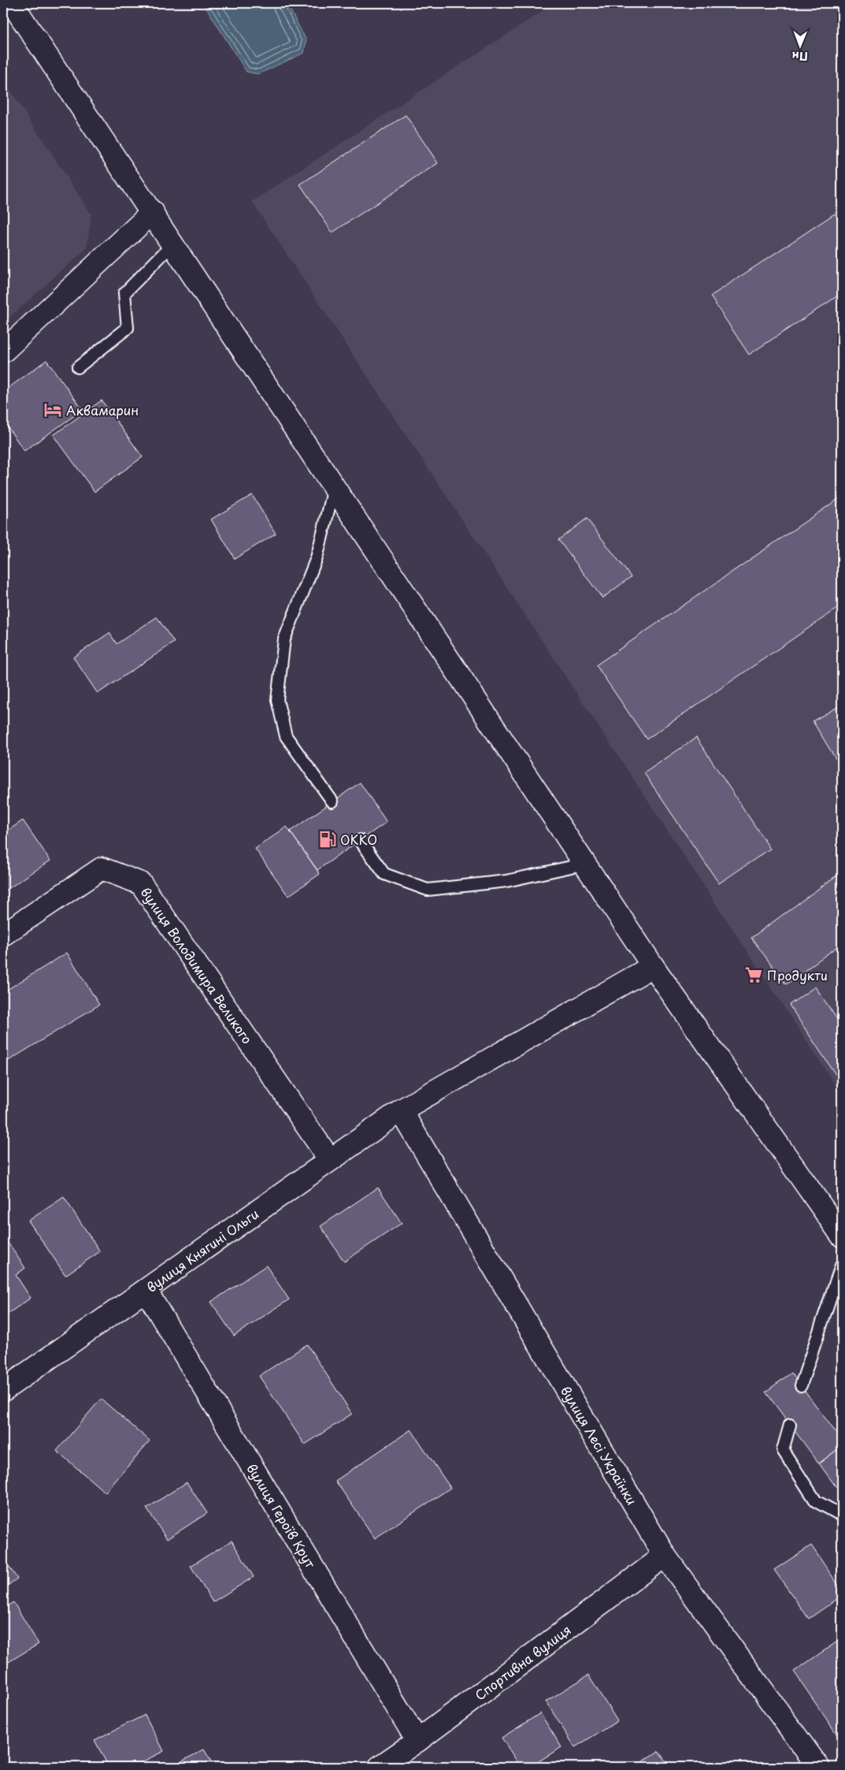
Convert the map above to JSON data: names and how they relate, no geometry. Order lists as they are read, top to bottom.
{
  "streets": {
    "street": [
      "вулиця Володимира Великого",
      "вулиця Княгині Ольги",
      "вулиця Лесі Українки",
      "вулиця Героїв Крут",
      "Спортивна вулиця"
    ]
  },
  "crossings": [
    ["вулиця Володимира Великого", "вулиця Княгині Ольги"],
    ["вулиця Княгині Ольги", "вулиця Лесі Українки"],
    ["вулиця Княгині Ольги", "вулиця Героїв Крут"],
    ["вулиця Лесі Українки", "Спортивна вулиця"],
    ["вулиця Героїв Крут", "Спортивна вулиця"]
  ],
  "places": {
    "hotel": ["Аквамарин"],
    "fuel station": ["OKKO"],
    "supermarket": ["Продукти"]
  },
  "north": "bottom"
}
